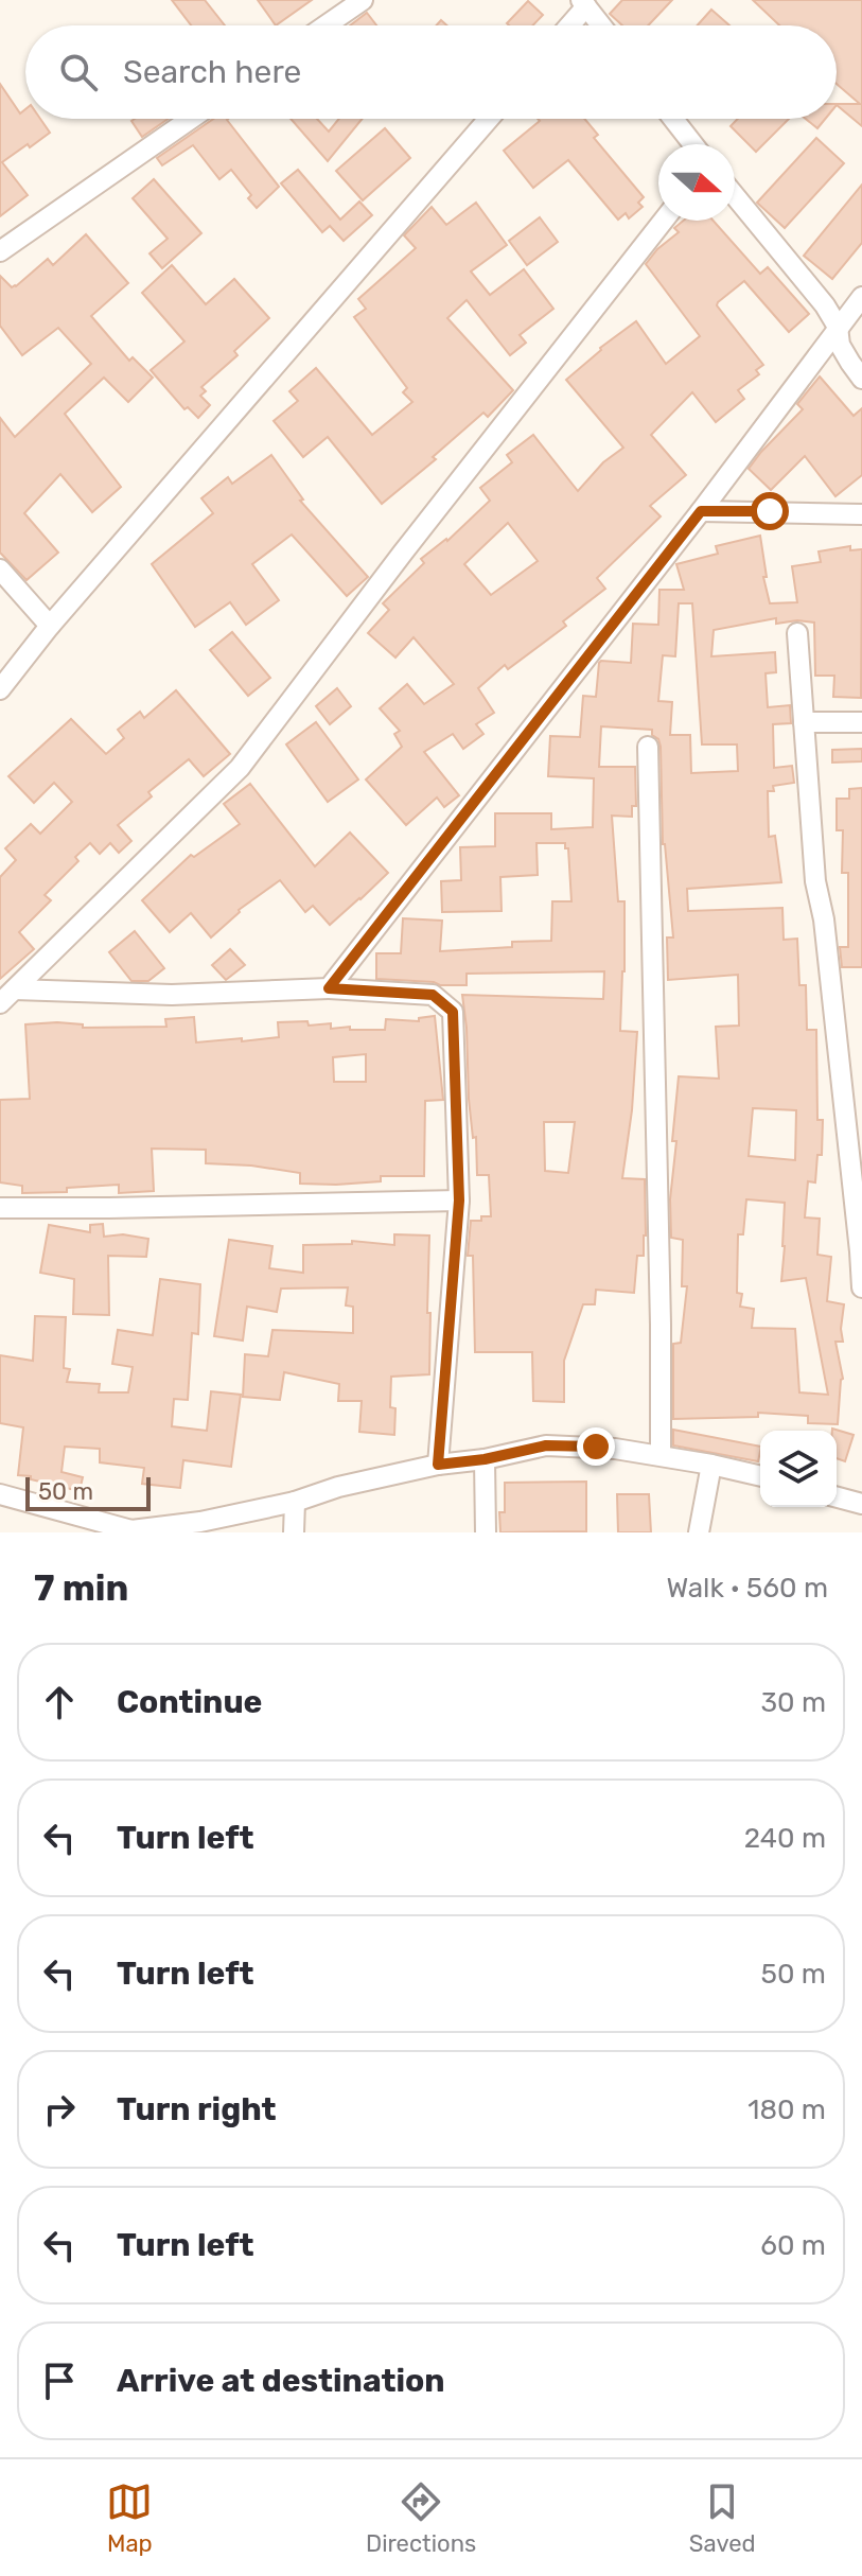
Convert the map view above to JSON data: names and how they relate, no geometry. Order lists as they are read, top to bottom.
{
  "scale_bar": "50 m",
  "north": "right",
  "page": {
    "search": "Search here",
    "scale": "50 m",
    "heading": ["7 min", "Walk · 560 m"],
    "list": [
      ["Continue", "30 m"],
      ["Turn left", "240 m"],
      ["Turn left", "50 m"],
      ["Turn right", "180 m"],
      ["Turn left", "60 m"],
      "Arrive at destination"
    ],
    "nav": ["Map", "Directions", "Saved"]
  }
}
